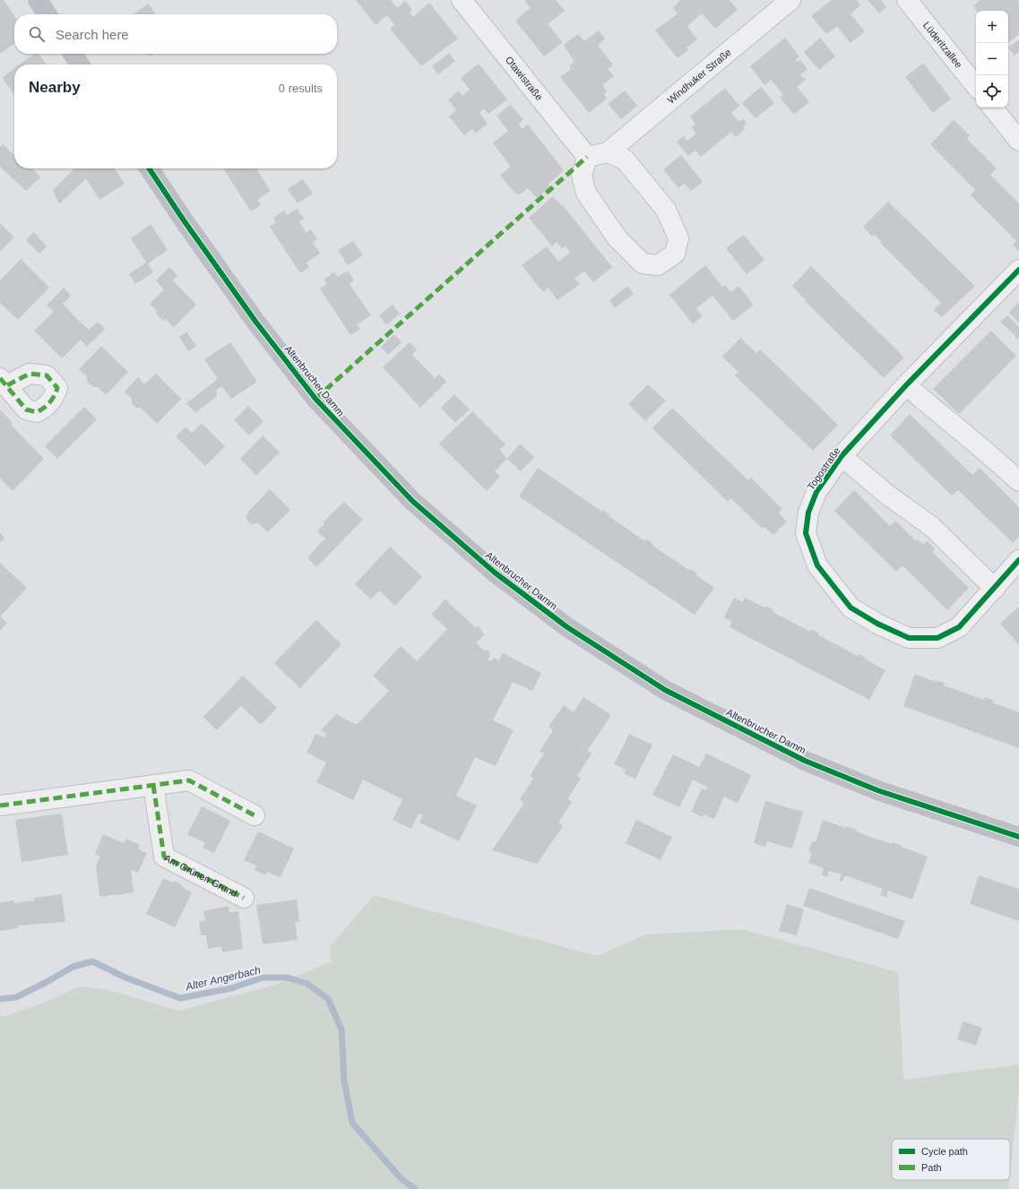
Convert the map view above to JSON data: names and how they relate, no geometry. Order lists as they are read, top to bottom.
{
  "streets": {
    "main road": ["Altenbrucher Damm"],
    "street": [
      "Lüderitzallee",
      "Windhuker Straße",
      "Otawistraße",
      "Togostraße",
      "Am Grünen Grund"
    ]
  },
  "crossings": [
    ["Windhuker Straße", "Otawistraße"]
  ],
  "water": ["Alter Angerbach"],
  "legend": ["Cycle path", "Path"],
  "page": {
    "map_buttons": ["+", "−"],
    "search": "Search here",
    "heading": ["Nearby", "0 results"]
  }
}
